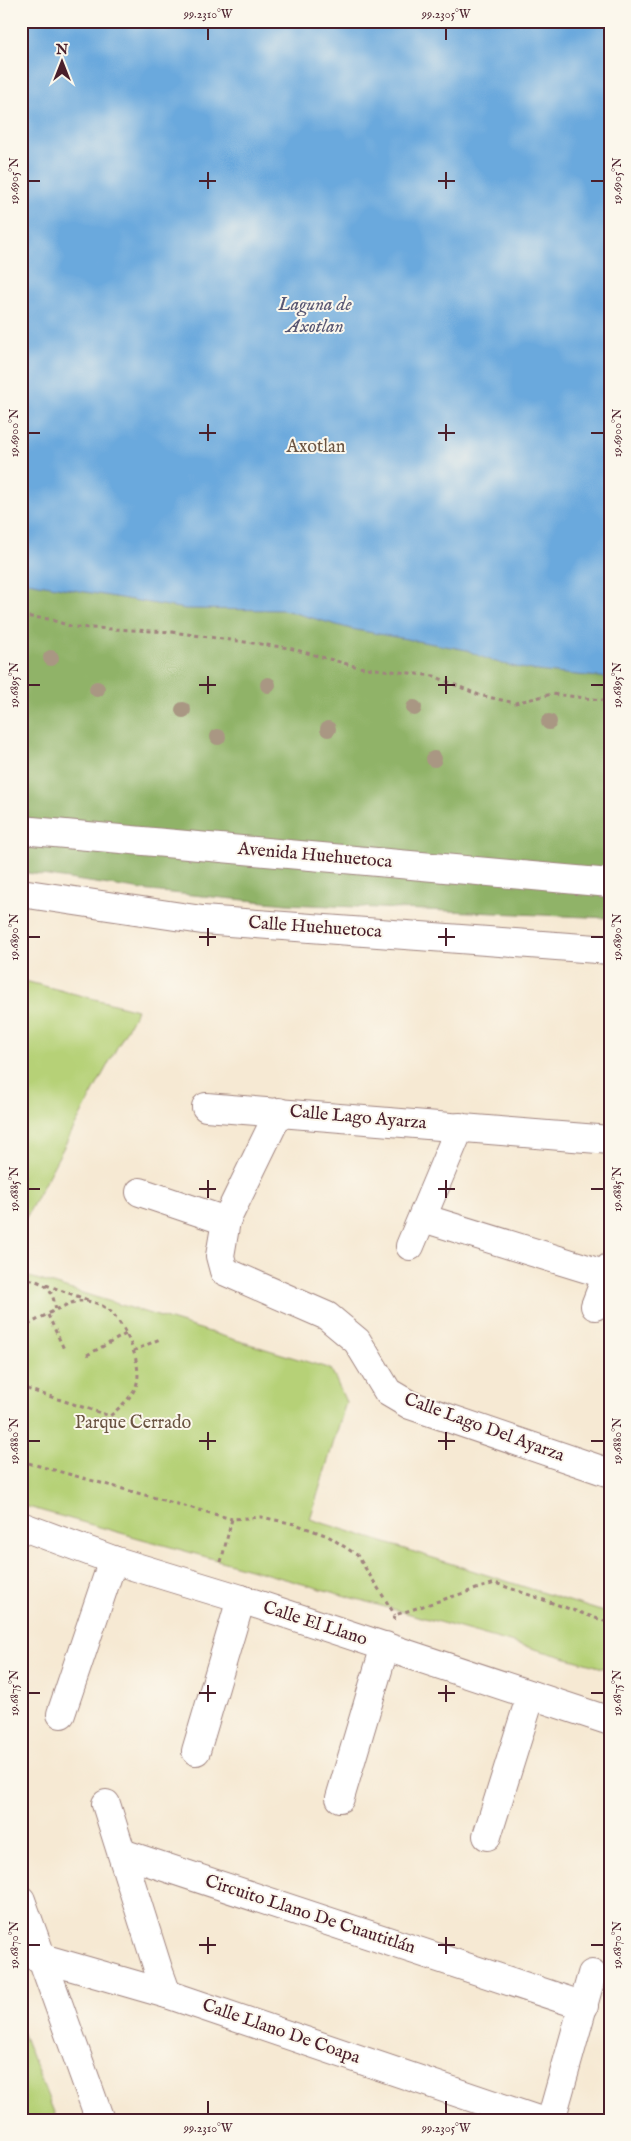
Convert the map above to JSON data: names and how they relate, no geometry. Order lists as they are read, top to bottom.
{
  "streets": {
    "street": [
      "Avenida Huehuetoca",
      "Calle Huehuetoca",
      "Calle Lago Ayarza",
      "Calle Lago Del Ayarza",
      "Calle El Llano",
      "Circuito Llano De Cuautitlán",
      "Calle Llano De Coapa"
    ]
  },
  "crossings": [
    ["Calle Lago Ayarza", "Calle Lago Del Ayarza"]
  ],
  "water": ["Laguna de Axotlan"],
  "parks": ["Axotlan", "Parque Cerrado"],
  "north": "top",
  "coordinates": [
    "99.2310°W",
    "99.2305°W",
    "19.6905°N",
    "19.6900°N",
    "19.6895°N",
    "19.6890°N",
    "19.6885°N",
    "19.6880°N",
    "19.6875°N",
    "19.6870°N"
  ]
}
